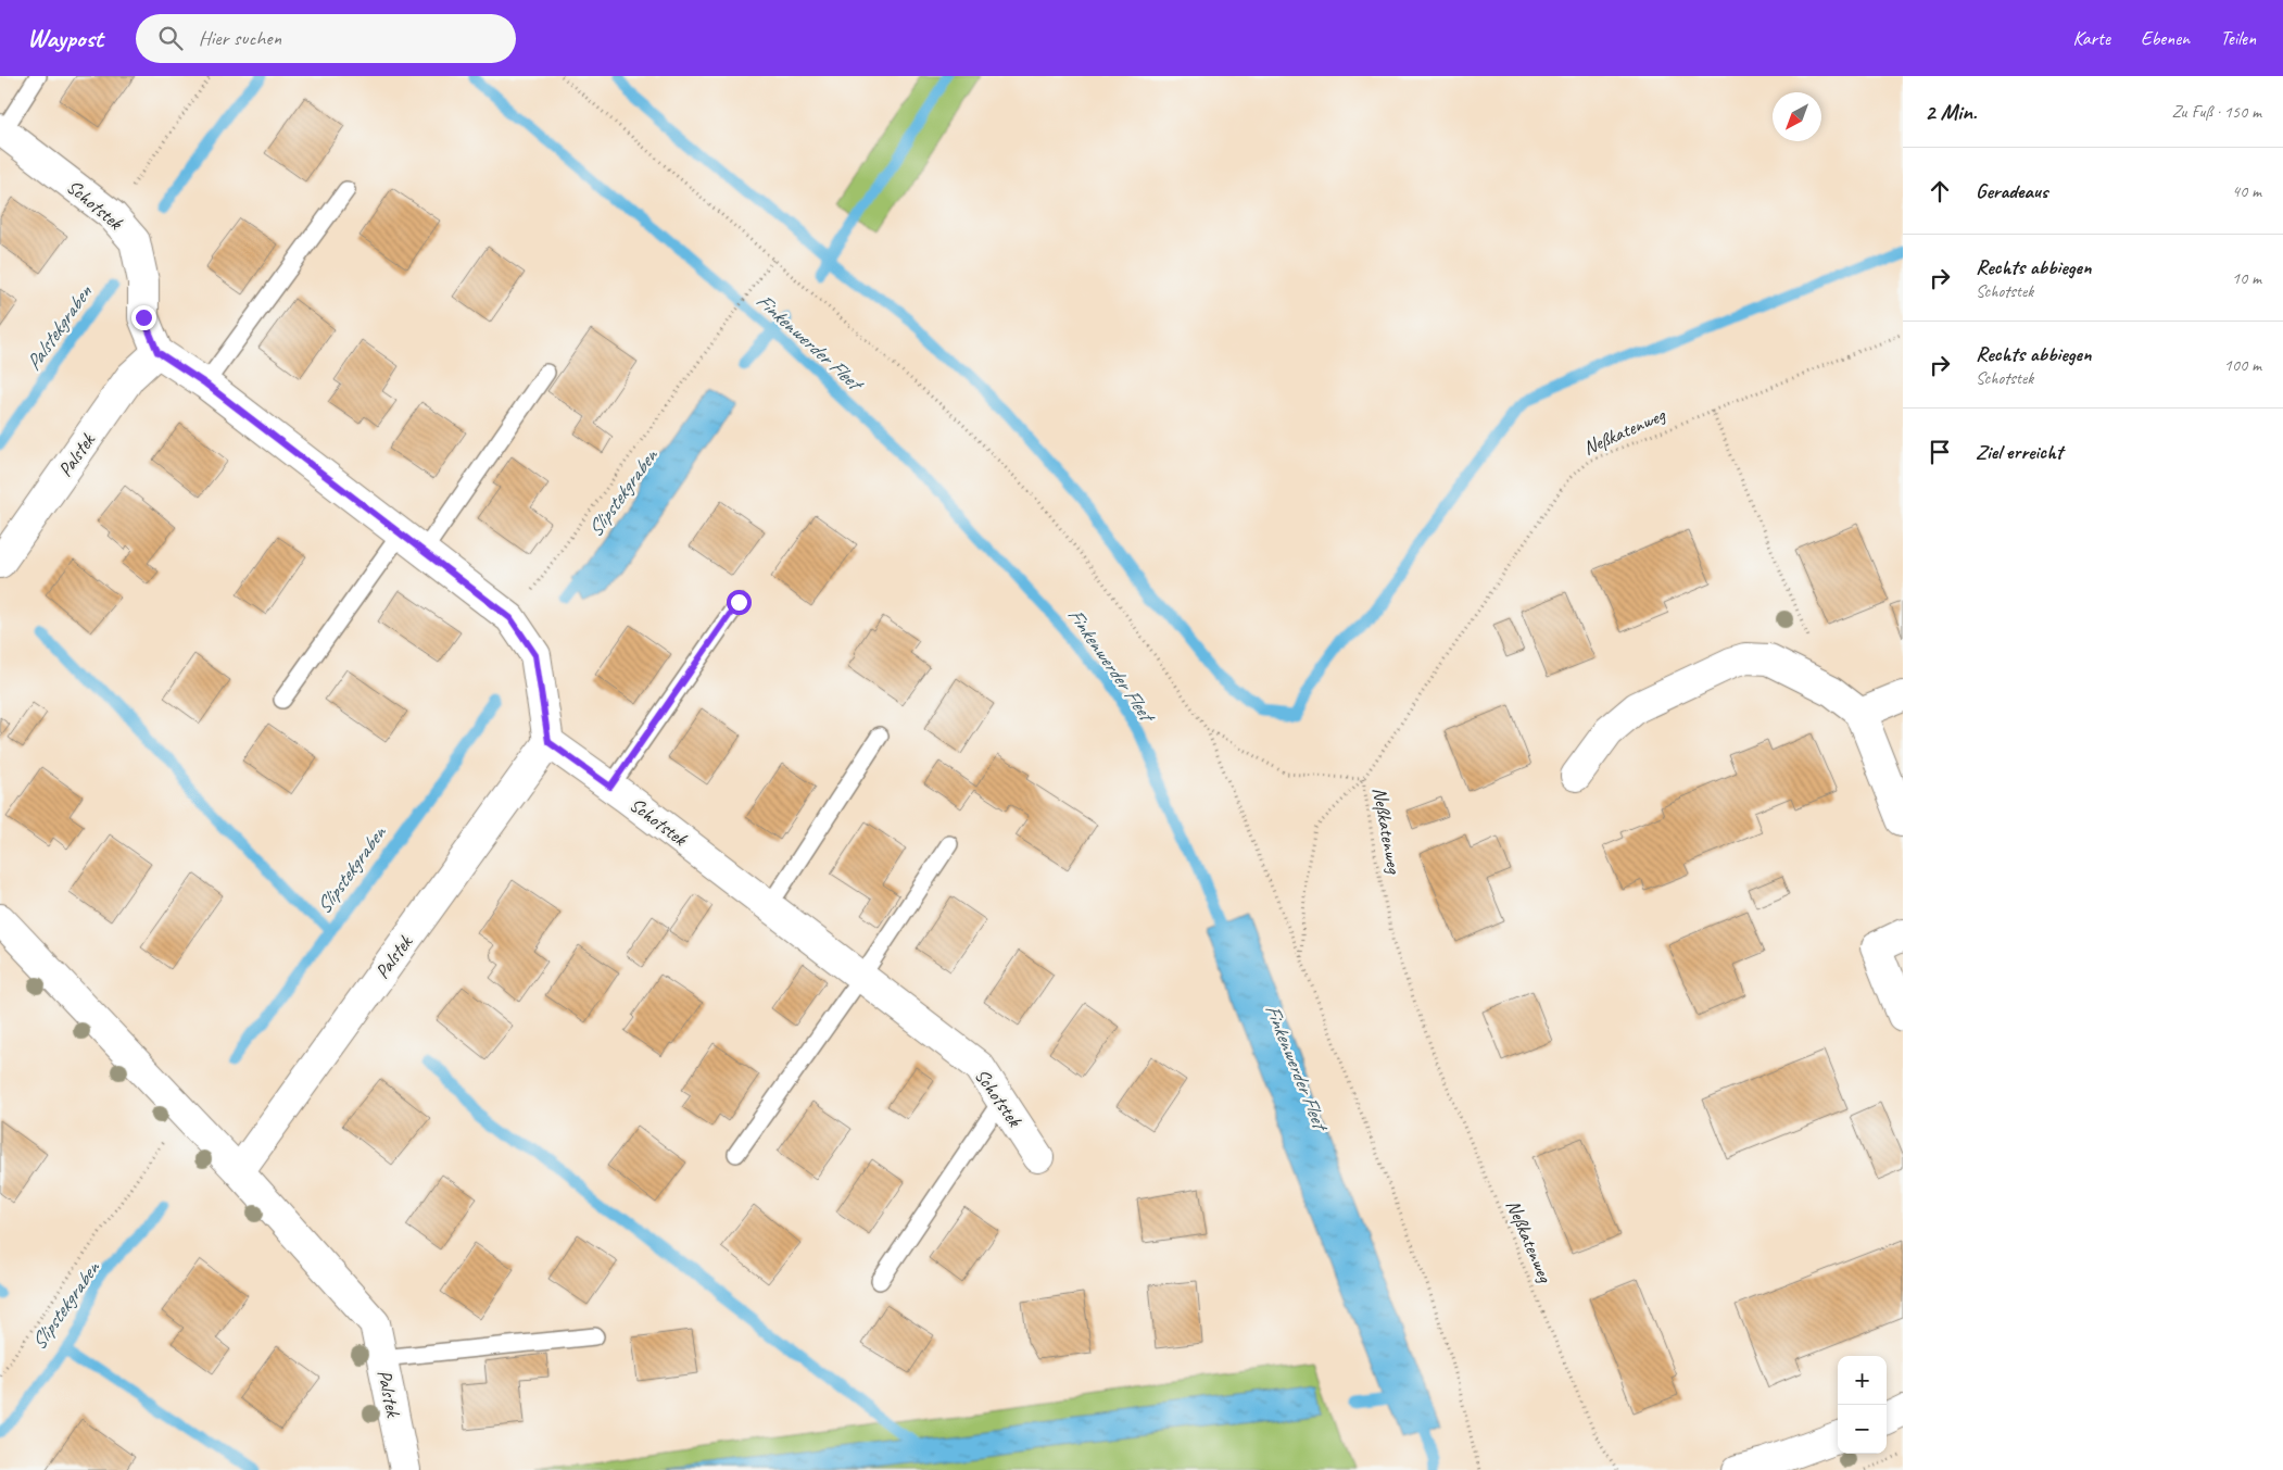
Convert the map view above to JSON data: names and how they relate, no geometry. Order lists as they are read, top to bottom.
{
  "streets": {
    "street": ["Schotstek", "Palstek"],
    "path": ["Neßkatenweg"]
  },
  "crossings": [
    ["Schotstek", "Palstek"]
  ],
  "water": ["Palstekgraben", "Finkenwerder Fleet", "Slipstekgraben"],
  "north": "bottom left",
  "page": {
    "header": "Waypost",
    "search": "Hier suchen",
    "nav": ["Karte", "Ebenen", "Teilen"],
    "heading": ["2 Min.", "Zu Fuß · 150 m"],
    "list": [
      ["Geradeaus", "40 m"],
      ["Rechts abbiegen", "Schotstek", "10 m"],
      ["Rechts abbiegen", "Schotstek", "100 m"],
      "Ziel erreicht"
    ],
    "map_buttons": ["+", "−"]
  }
}
